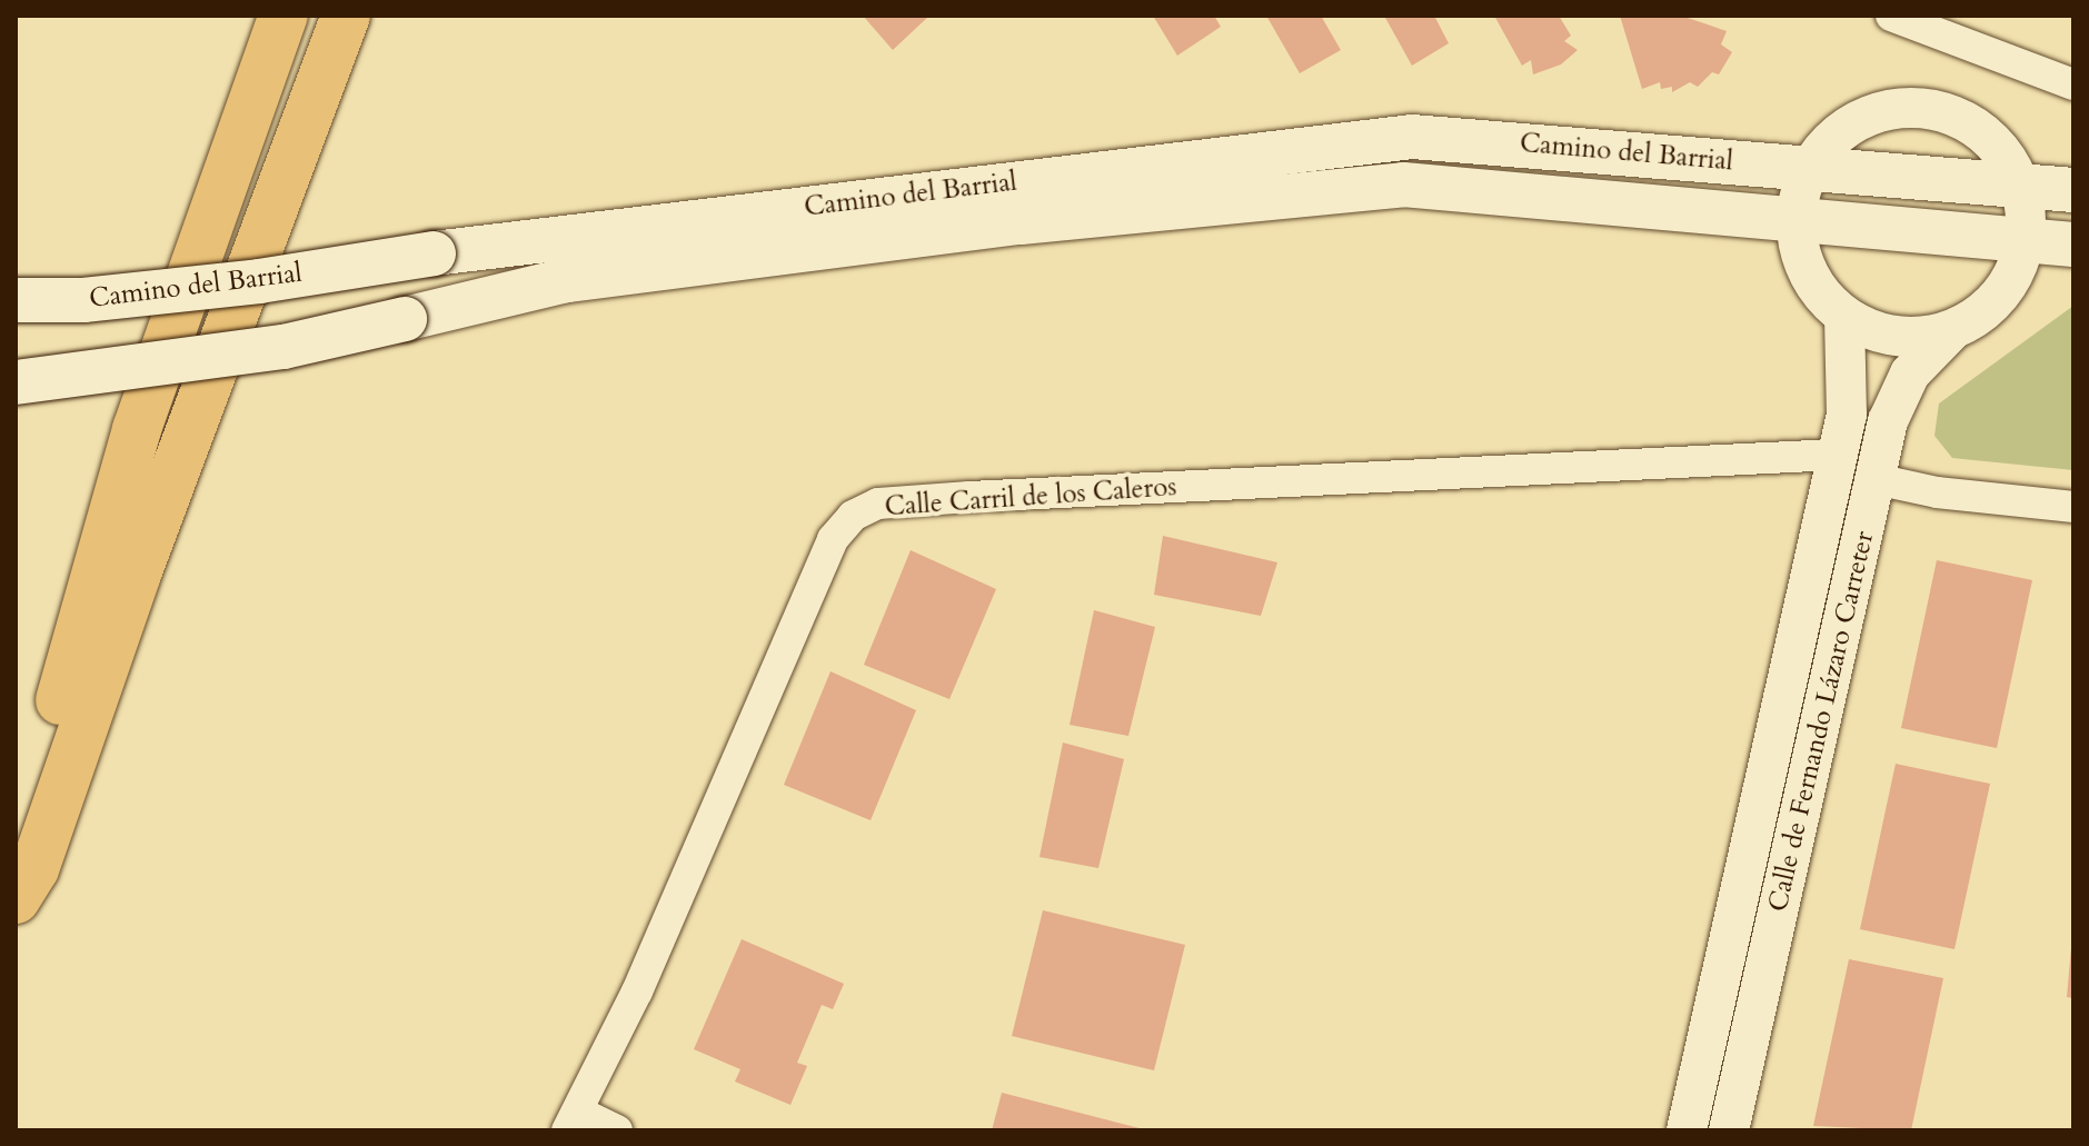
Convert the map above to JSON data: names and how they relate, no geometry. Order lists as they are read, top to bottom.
{
  "streets": {
    "main road": ["Camino del Barrial"],
    "street": ["Calle Carril de los Caleros", "Calle de Fernando Lázaro Carreter"]
  },
  "crossings": [
    ["Calle Carril de los Caleros", "Calle de Fernando Lázaro Carreter"]
  ]
}
